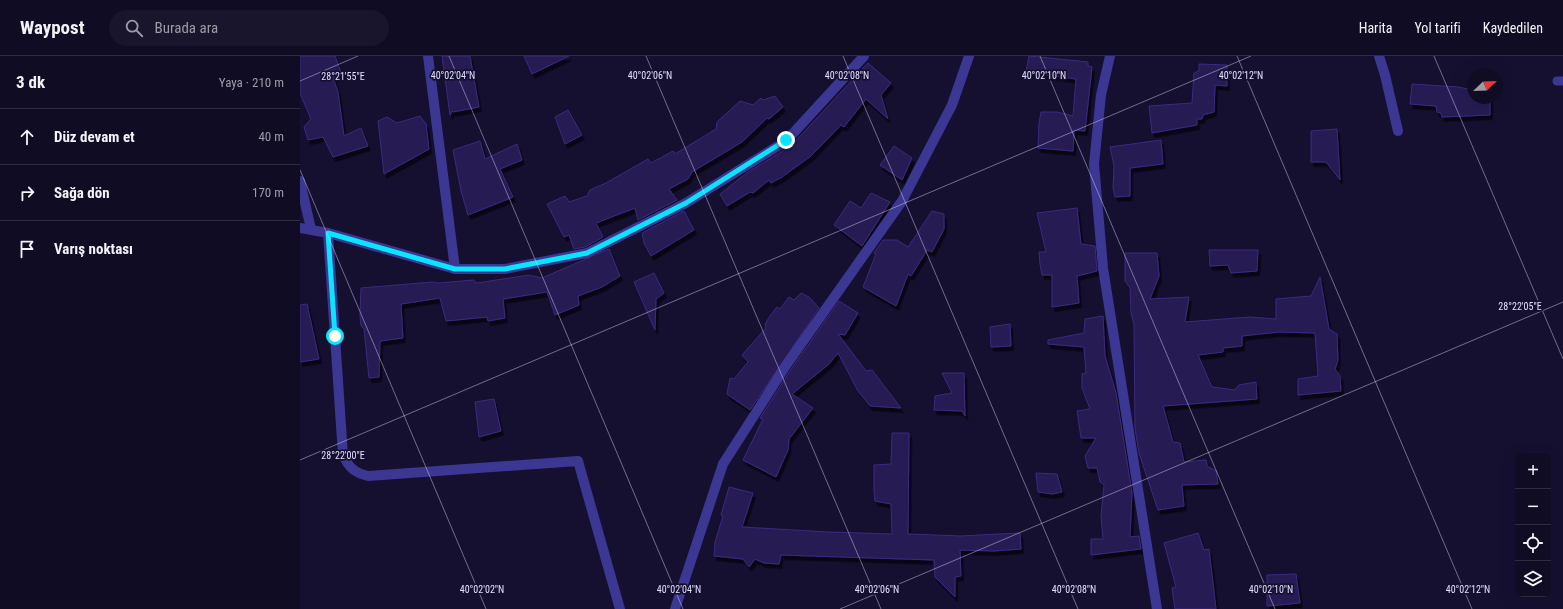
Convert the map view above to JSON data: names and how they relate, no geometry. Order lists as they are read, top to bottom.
{
  "north": "top right",
  "page": {
    "header": "Waypost",
    "search": "Burada ara",
    "nav": ["Harita", "Yol tarifi", "Kaydedilen"],
    "heading": ["3 dk", "Yaya · 210 m"],
    "list": [
      ["Düz devam et", "40 m"],
      ["Sağa dön", "170 m"],
      "Varış noktası"
    ],
    "map_buttons": ["+", "−"]
  },
  "coordinates": [
    "40°02'04\"N",
    "40°02'06\"N",
    "40°02'08\"N",
    "40°02'10\"N",
    "40°02'12\"N",
    "28°21'55\"E",
    "28°22'05\"E",
    "28°22'00\"E",
    "40°02'02\"N"
  ]
}
